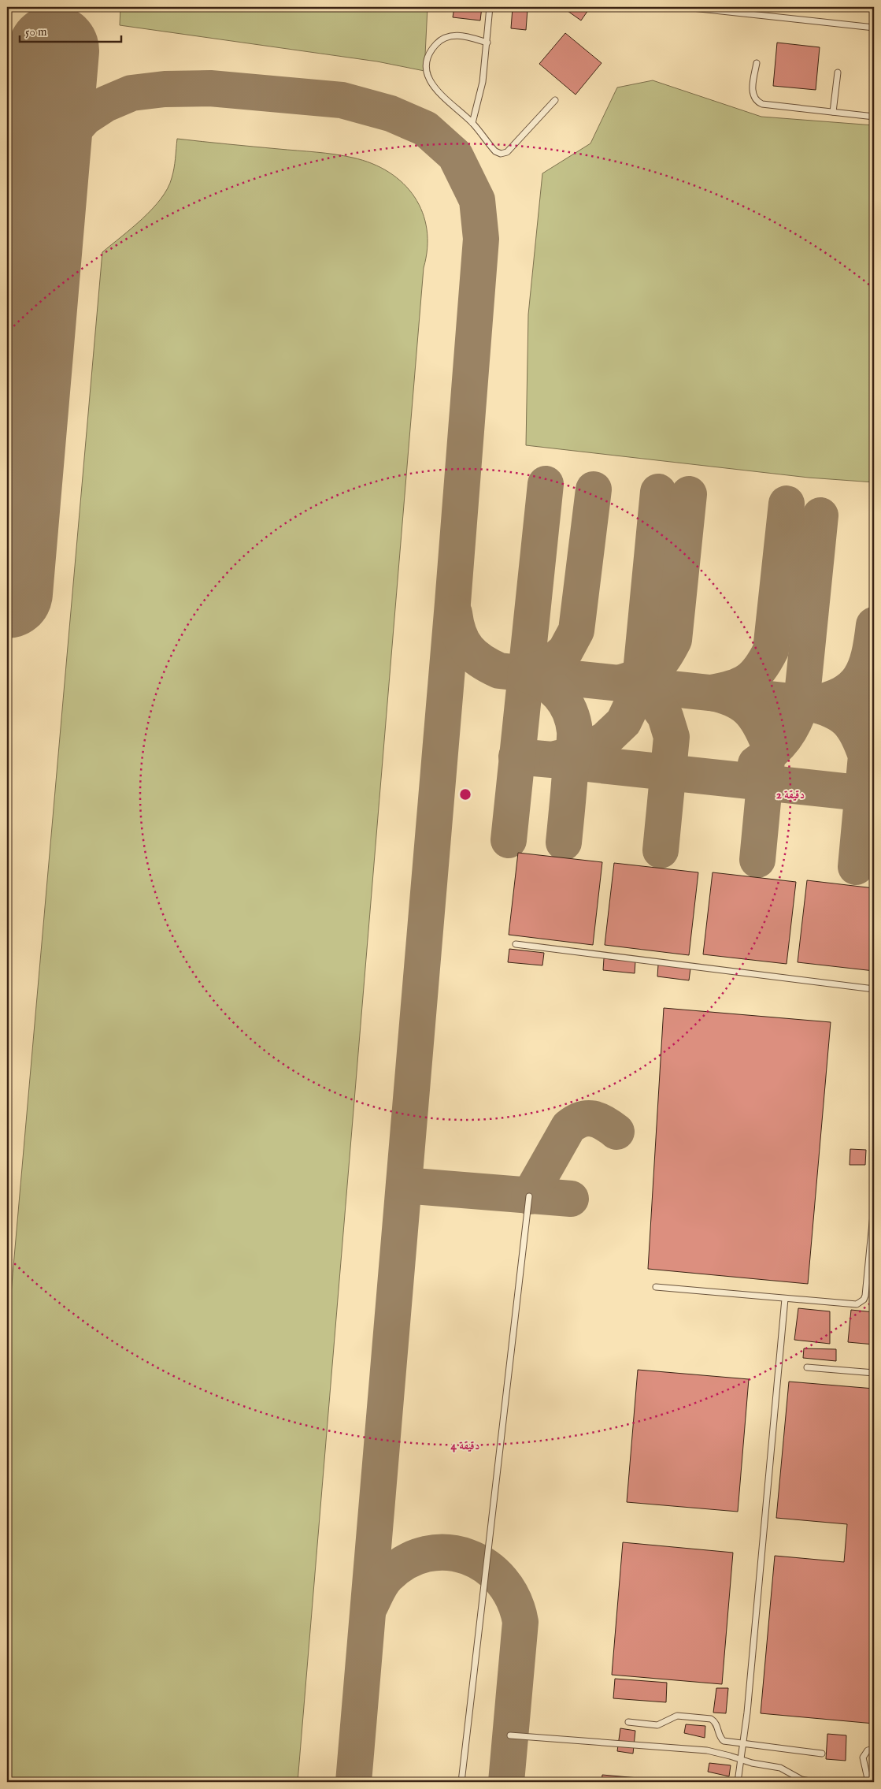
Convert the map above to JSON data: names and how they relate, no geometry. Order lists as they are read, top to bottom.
{
  "scale_bar": "50 m",
  "rings": ["2 دقيقة", "4 دقيقة"]
}
